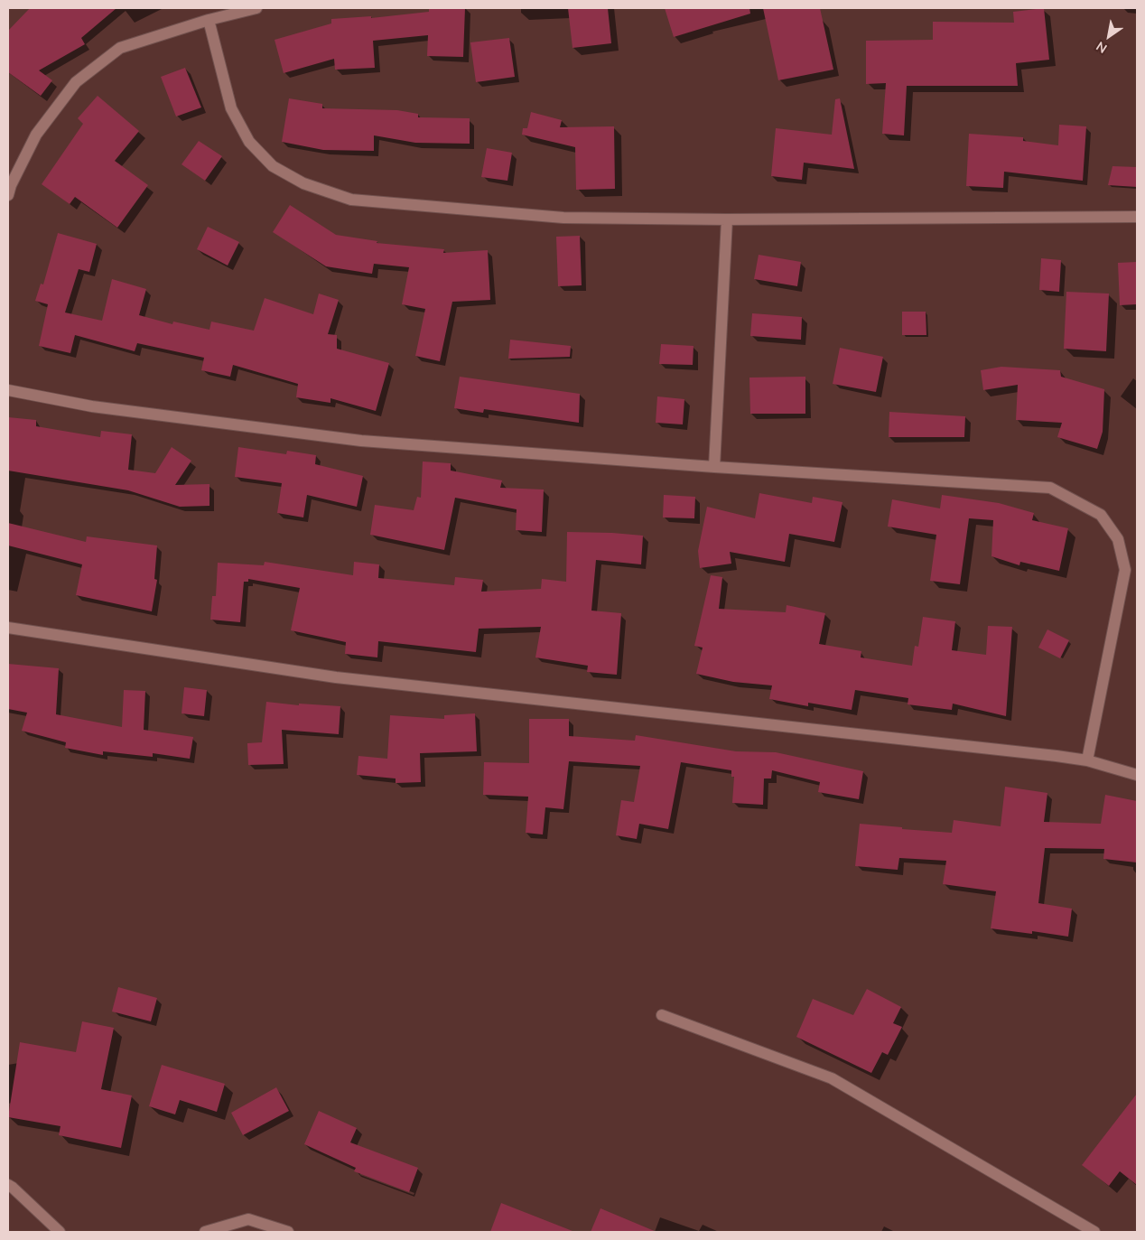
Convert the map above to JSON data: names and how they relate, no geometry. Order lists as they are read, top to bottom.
{
  "north": "bottom left"
}
